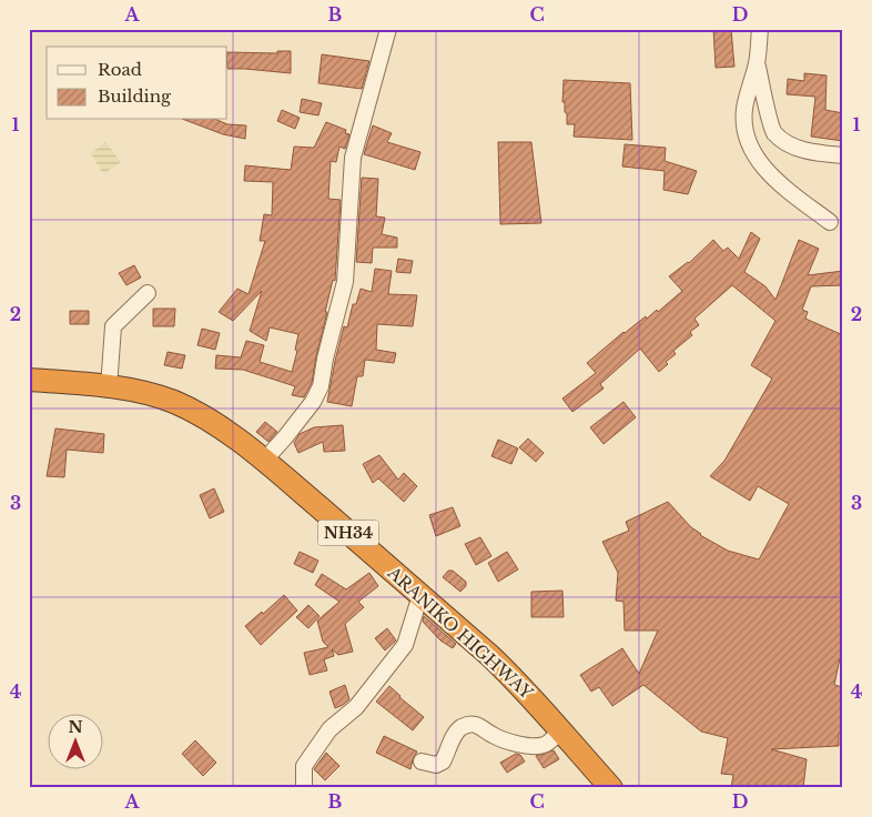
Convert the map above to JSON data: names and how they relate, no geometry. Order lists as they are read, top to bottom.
{
  "streets": {
    "highway": ["NH34", "ARANIKO HIGHWAY"]
  },
  "legend": ["Road", "Building"],
  "north": "top",
  "grid": {
    "columns": [
      "A",
      "B",
      "C",
      "D"
    ],
    "rows": [
      "1",
      "2",
      "3",
      "4"
    ]
  }
}
